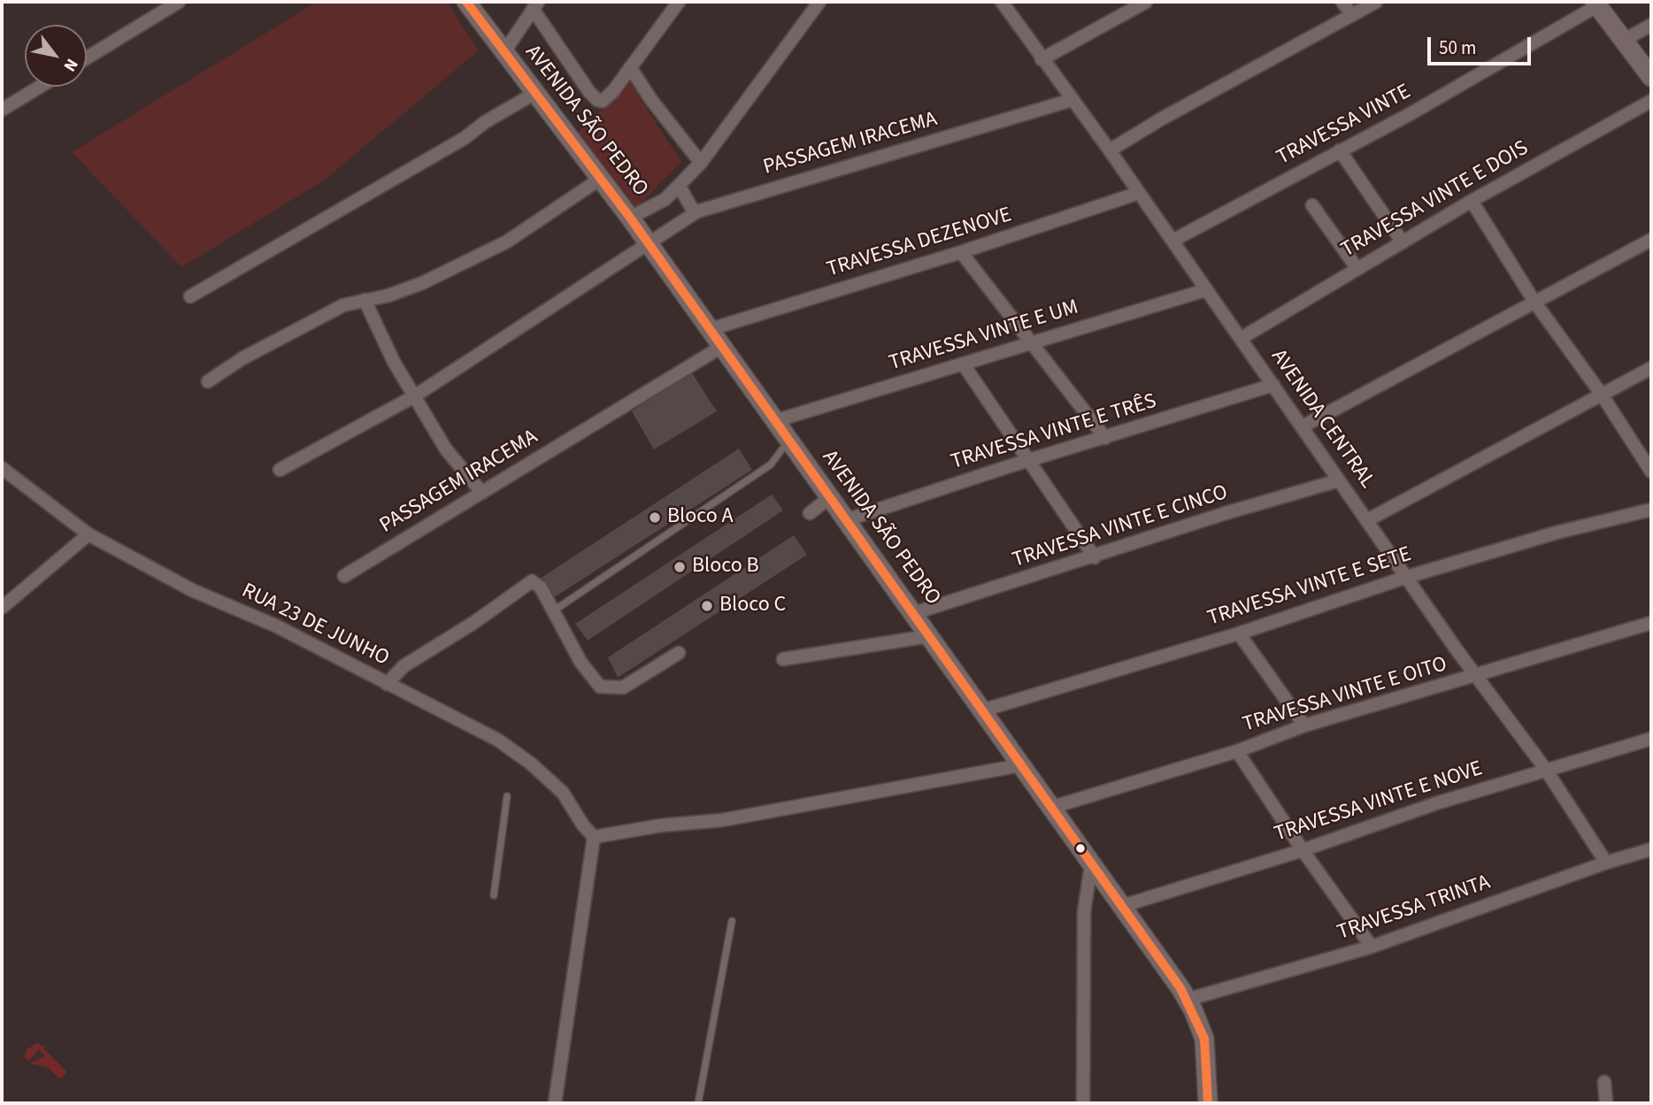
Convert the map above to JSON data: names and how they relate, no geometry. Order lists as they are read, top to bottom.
{
  "streets": {
    "main road": ["AVENIDA SÃO PEDRO"],
    "street": [
      "TRAVESSA VINTE",
      "PASSAGEM IRACEMA",
      "TRAVESSA VINTE E DOIS",
      "TRAVESSA DEZENOVE",
      "TRAVESSA VINTE E UM",
      "AVENIDA CENTRAL",
      "TRAVESSA VINTE E TRÊS",
      "TRAVESSA VINTE E CINCO",
      "TRAVESSA VINTE E SETE",
      "RUA 23 DE JUNHO",
      "TRAVESSA VINTE E OITO",
      "TRAVESSA VINTE E NOVE",
      "TRAVESSA TRINTA"
    ]
  },
  "crossings": [
    ["AVENIDA SÃO PEDRO", "PASSAGEM IRACEMA"],
    ["AVENIDA SÃO PEDRO", "TRAVESSA DEZENOVE"],
    ["AVENIDA SÃO PEDRO", "TRAVESSA VINTE E UM"],
    ["AVENIDA SÃO PEDRO", "TRAVESSA VINTE E TRÊS"],
    ["AVENIDA SÃO PEDRO", "TRAVESSA VINTE E CINCO"],
    ["AVENIDA SÃO PEDRO", "TRAVESSA VINTE E SETE"],
    ["AVENIDA SÃO PEDRO", "TRAVESSA VINTE E OITO"],
    ["AVENIDA SÃO PEDRO", "TRAVESSA VINTE E NOVE"],
    ["AVENIDA SÃO PEDRO", "TRAVESSA TRINTA"],
    ["TRAVESSA VINTE", "AVENIDA CENTRAL"],
    ["PASSAGEM IRACEMA", "AVENIDA CENTRAL"],
    ["TRAVESSA VINTE E DOIS", "AVENIDA CENTRAL"],
    ["TRAVESSA DEZENOVE", "AVENIDA CENTRAL"],
    ["TRAVESSA VINTE E UM", "AVENIDA CENTRAL"],
    ["AVENIDA CENTRAL", "TRAVESSA VINTE E TRÊS"],
    ["AVENIDA CENTRAL", "TRAVESSA VINTE E CINCO"],
    ["AVENIDA CENTRAL", "TRAVESSA VINTE E SETE"],
    ["AVENIDA CENTRAL", "TRAVESSA VINTE E OITO"],
    ["AVENIDA CENTRAL", "TRAVESSA VINTE E NOVE"],
    ["AVENIDA CENTRAL", "TRAVESSA TRINTA"]
  ],
  "places": ["Bloco A", "Bloco B", "Bloco C"],
  "scale_bar": "50 m",
  "north": "bottom right"
}
